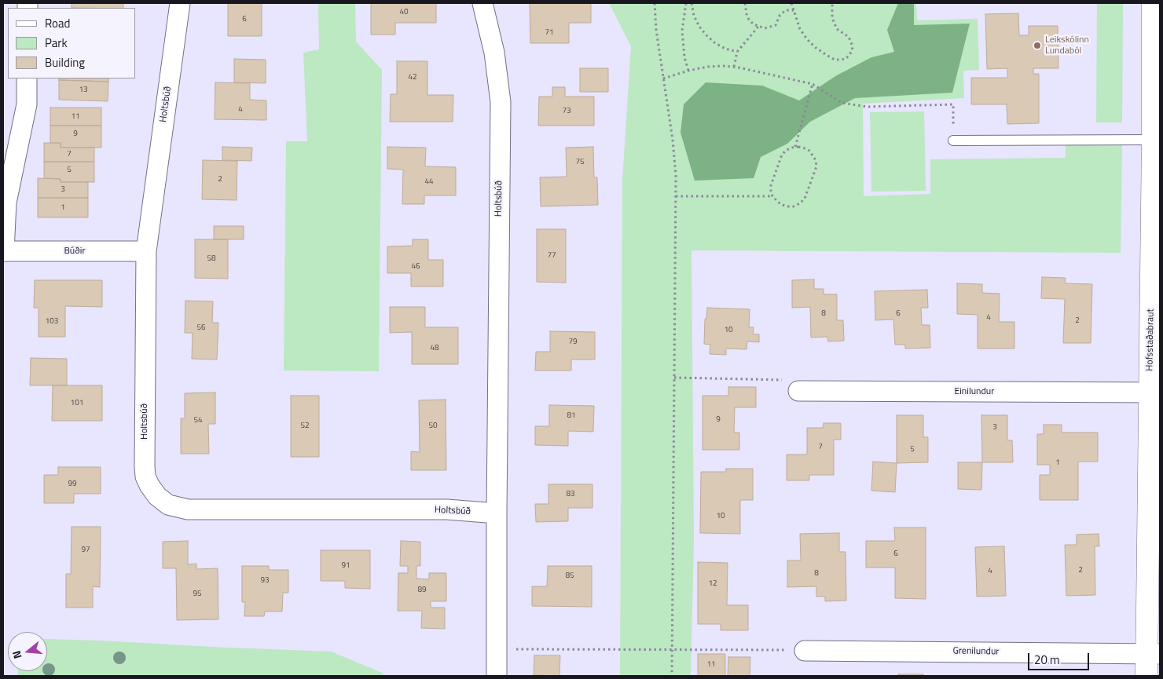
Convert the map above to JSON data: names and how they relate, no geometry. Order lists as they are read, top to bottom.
{
  "streets": {
    "street": [
      "Holtsbúð",
      "Búðir",
      "Hofsstaðabraut",
      "Einilundur",
      "Grenilundur"
    ]
  },
  "crossings": [
    ["Holtsbúð", "Búðir"],
    ["Hofsstaðabraut", "Einilundur"],
    ["Hofsstaðabraut", "Grenilundur"]
  ],
  "places": ["Leikskólinn Lundaból"],
  "house_numbers": [
    "40",
    "6",
    "71",
    "42",
    "13",
    "4",
    "73",
    "11",
    "9",
    "7",
    "75",
    "5",
    "2",
    "44",
    "3",
    "1",
    "77",
    "58",
    "46",
    "8",
    "6",
    "4",
    "2",
    "103",
    "56",
    "10",
    "79",
    "48",
    "101",
    "81",
    "9",
    "54",
    "52",
    "50",
    "3",
    "7",
    "5",
    "1",
    "99",
    "83",
    "10",
    "97",
    "6",
    "91",
    "2",
    "4",
    "8",
    "85",
    "93",
    "12",
    "89",
    "95",
    "11"
  ],
  "legend": ["Road", "Park", "Building"],
  "scale_bar": "20 m",
  "north": "left"
}
